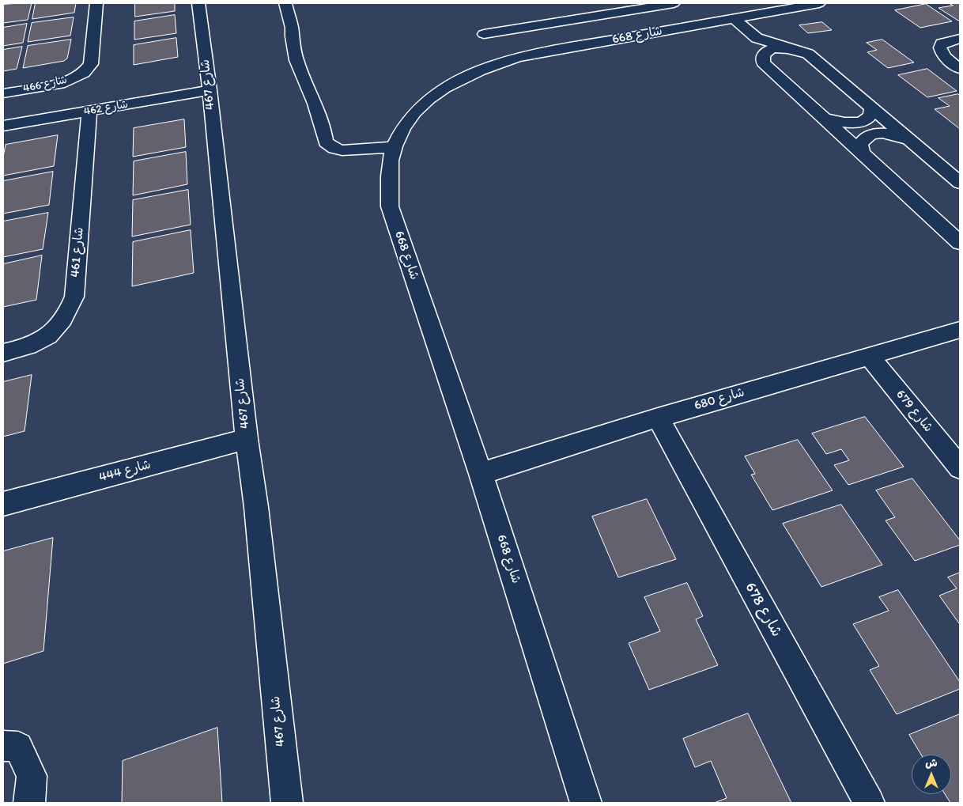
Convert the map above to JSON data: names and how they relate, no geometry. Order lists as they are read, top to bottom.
{
  "streets": {
    "street": [
      "شارع 668",
      "شارع 466",
      "شارع 467",
      "شارع 462",
      "شارع 461",
      "شارع 680",
      "شارع 679",
      "شارع 444",
      "شارع 678"
    ]
  },
  "crossings": [
    ["شارع 668", "شارع 680"],
    ["شارع 467", "شارع 462"],
    ["شارع 467", "شارع 444"],
    ["شارع 462", "شارع 461"],
    ["شارع 680", "شارع 679"],
    ["شارع 680", "شارع 678"]
  ],
  "north": "top"
}
